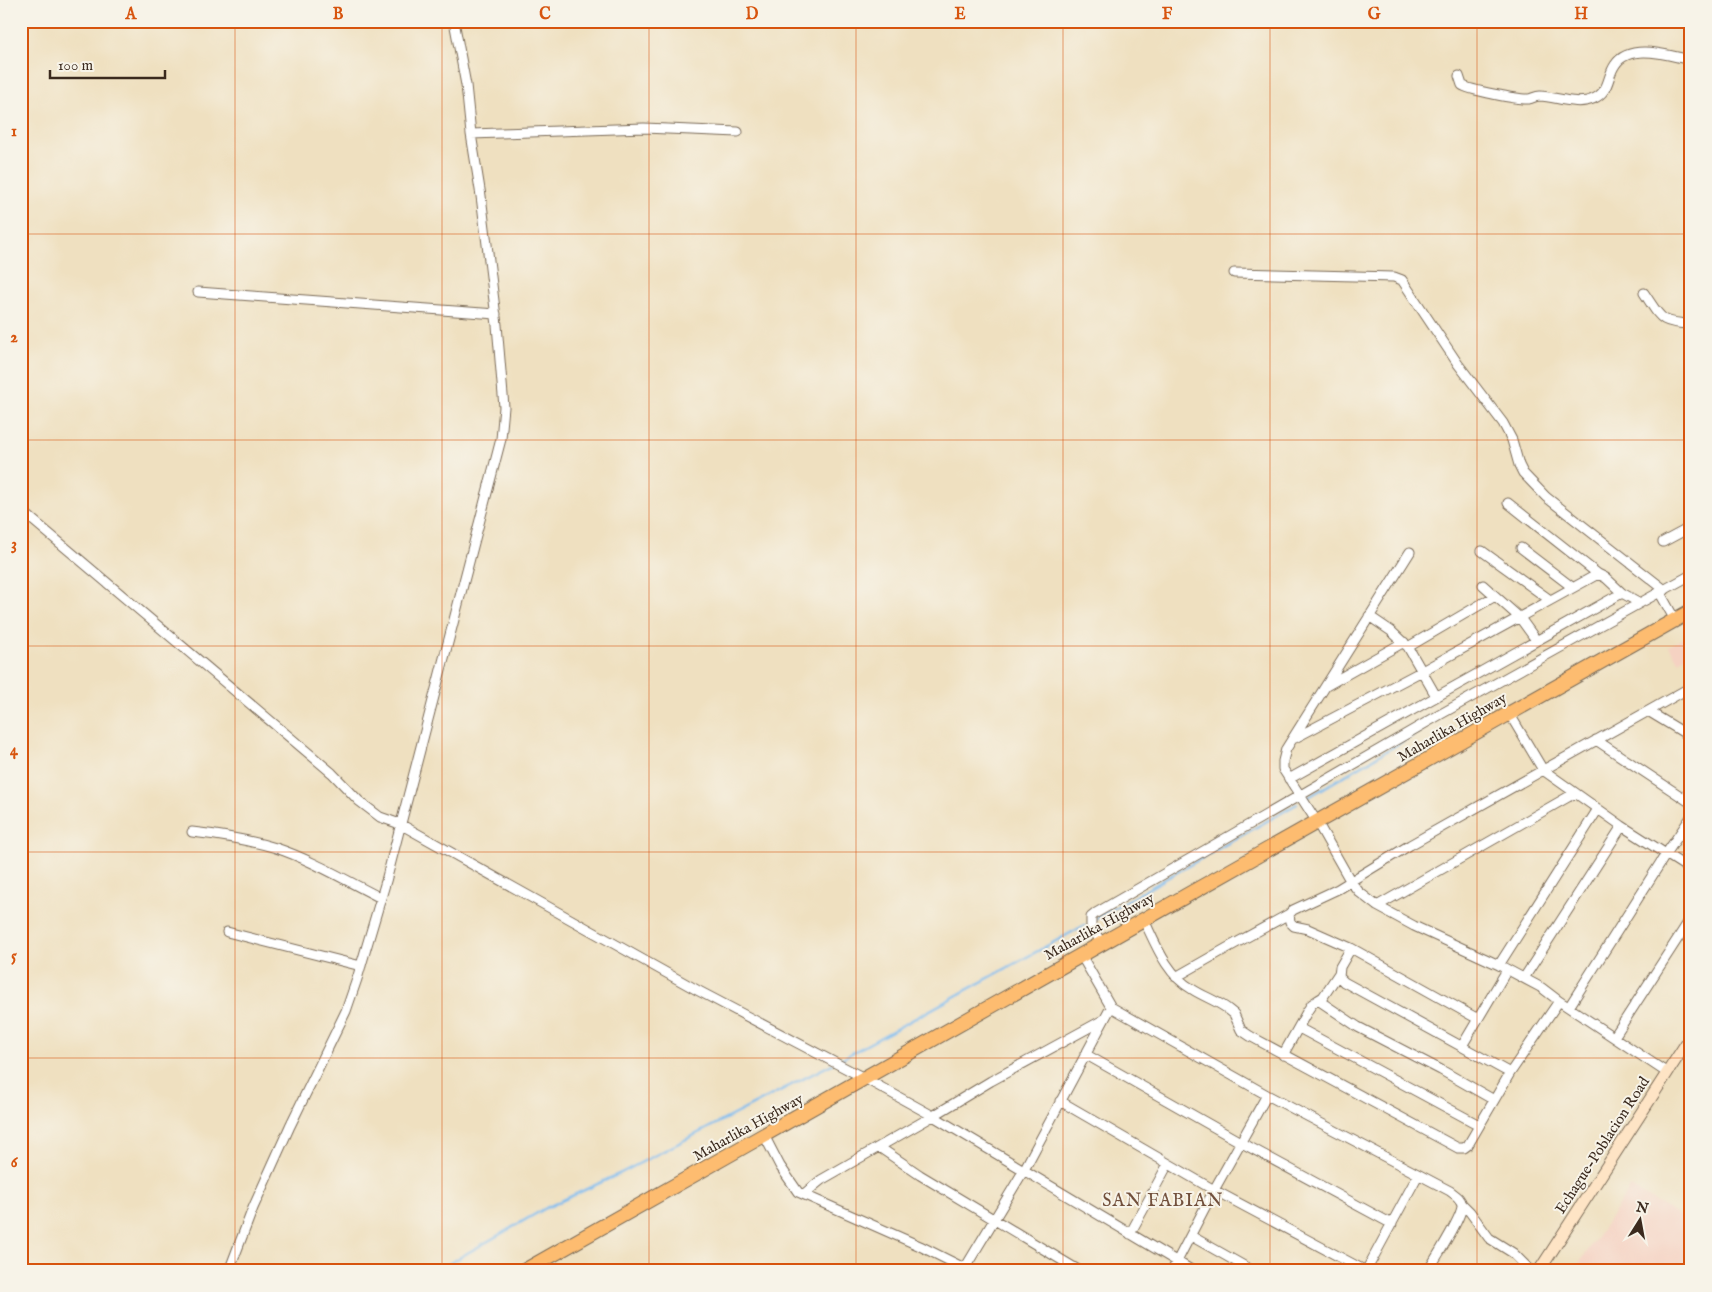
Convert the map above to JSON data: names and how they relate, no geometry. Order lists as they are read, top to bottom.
{
  "streets": {
    "highway": ["Maharlika Highway"],
    "main road": ["Echague-Poblacion Road"]
  },
  "districts": ["SAN FABIAN"],
  "scale_bar": "100 m",
  "north": "top",
  "grid": {
    "columns": [
      "A",
      "B",
      "C",
      "D",
      "E",
      "F",
      "G",
      "H"
    ],
    "rows": [
      "1",
      "2",
      "3",
      "4",
      "5",
      "6"
    ]
  }
}
